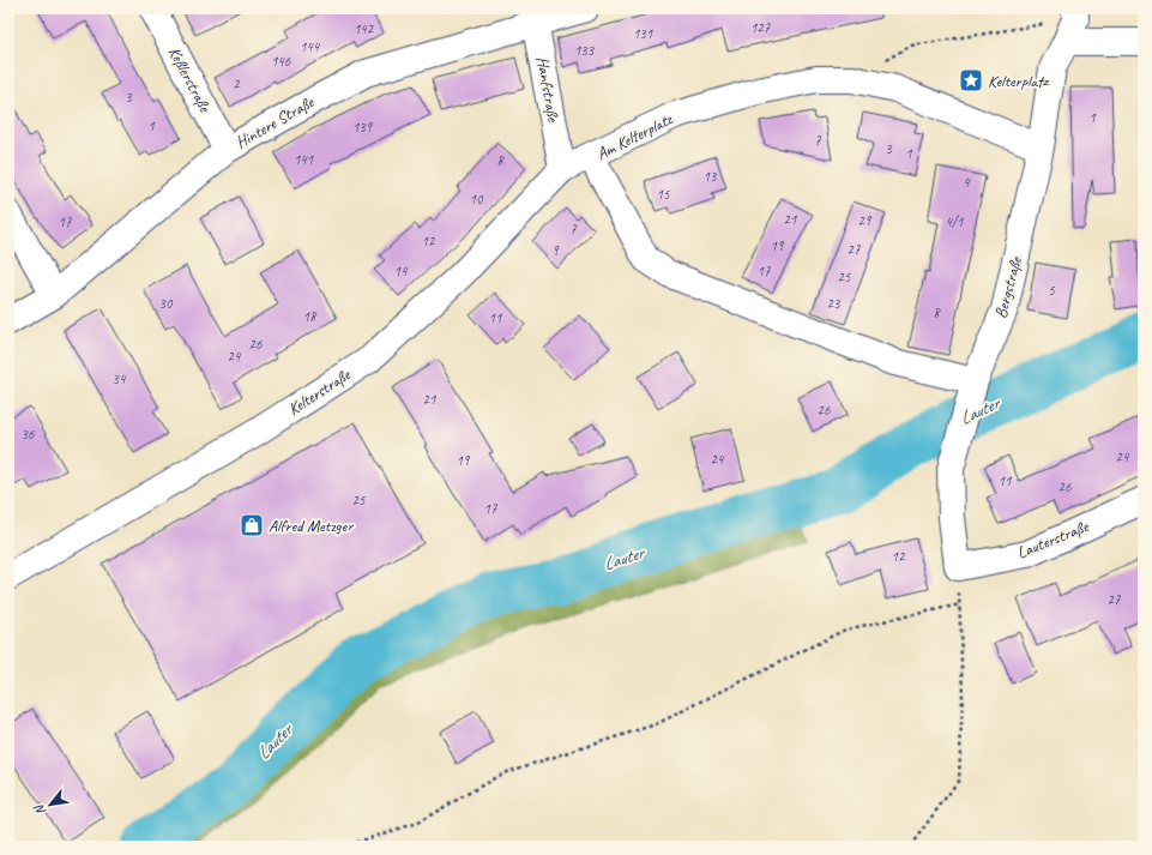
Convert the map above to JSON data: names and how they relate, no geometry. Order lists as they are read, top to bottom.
{
  "streets": {
    "street": [
      "Keßlerstraße",
      "Hanfstraße",
      "Hintere Straße",
      "Am Kelterplatz",
      "Bergstraße",
      "Kelterstraße",
      "Lauterstraße"
    ]
  },
  "crossings": [
    ["Keßlerstraße", "Hintere Straße"],
    ["Hanfstraße", "Hintere Straße"],
    ["Hanfstraße", "Kelterstraße"],
    ["Am Kelterplatz", "Bergstraße"],
    ["Am Kelterplatz", "Kelterstraße"],
    ["Bergstraße", "Lauterstraße"]
  ],
  "water": ["Lauter"],
  "places": {
    "place": ["Kelterplatz"],
    "shop": ["Alfred Metzger"]
  },
  "house_numbers": [
    "127",
    "142",
    "131",
    "144",
    "133",
    "146",
    "2",
    "3",
    "1",
    "1",
    "139",
    "7",
    "3",
    "1",
    "141",
    "8",
    "13",
    "4",
    "15",
    "10",
    "21",
    "29",
    "17",
    "4/1",
    "7",
    "12",
    "19",
    "27",
    "9",
    "14",
    "17",
    "25",
    "5",
    "30",
    "23",
    "8",
    "18",
    "11",
    "26",
    "24",
    "34",
    "21",
    "26",
    "36",
    "24",
    "24",
    "19",
    "11",
    "26",
    "25",
    "17",
    "12",
    "27"
  ],
  "north": "bottom left"
}
